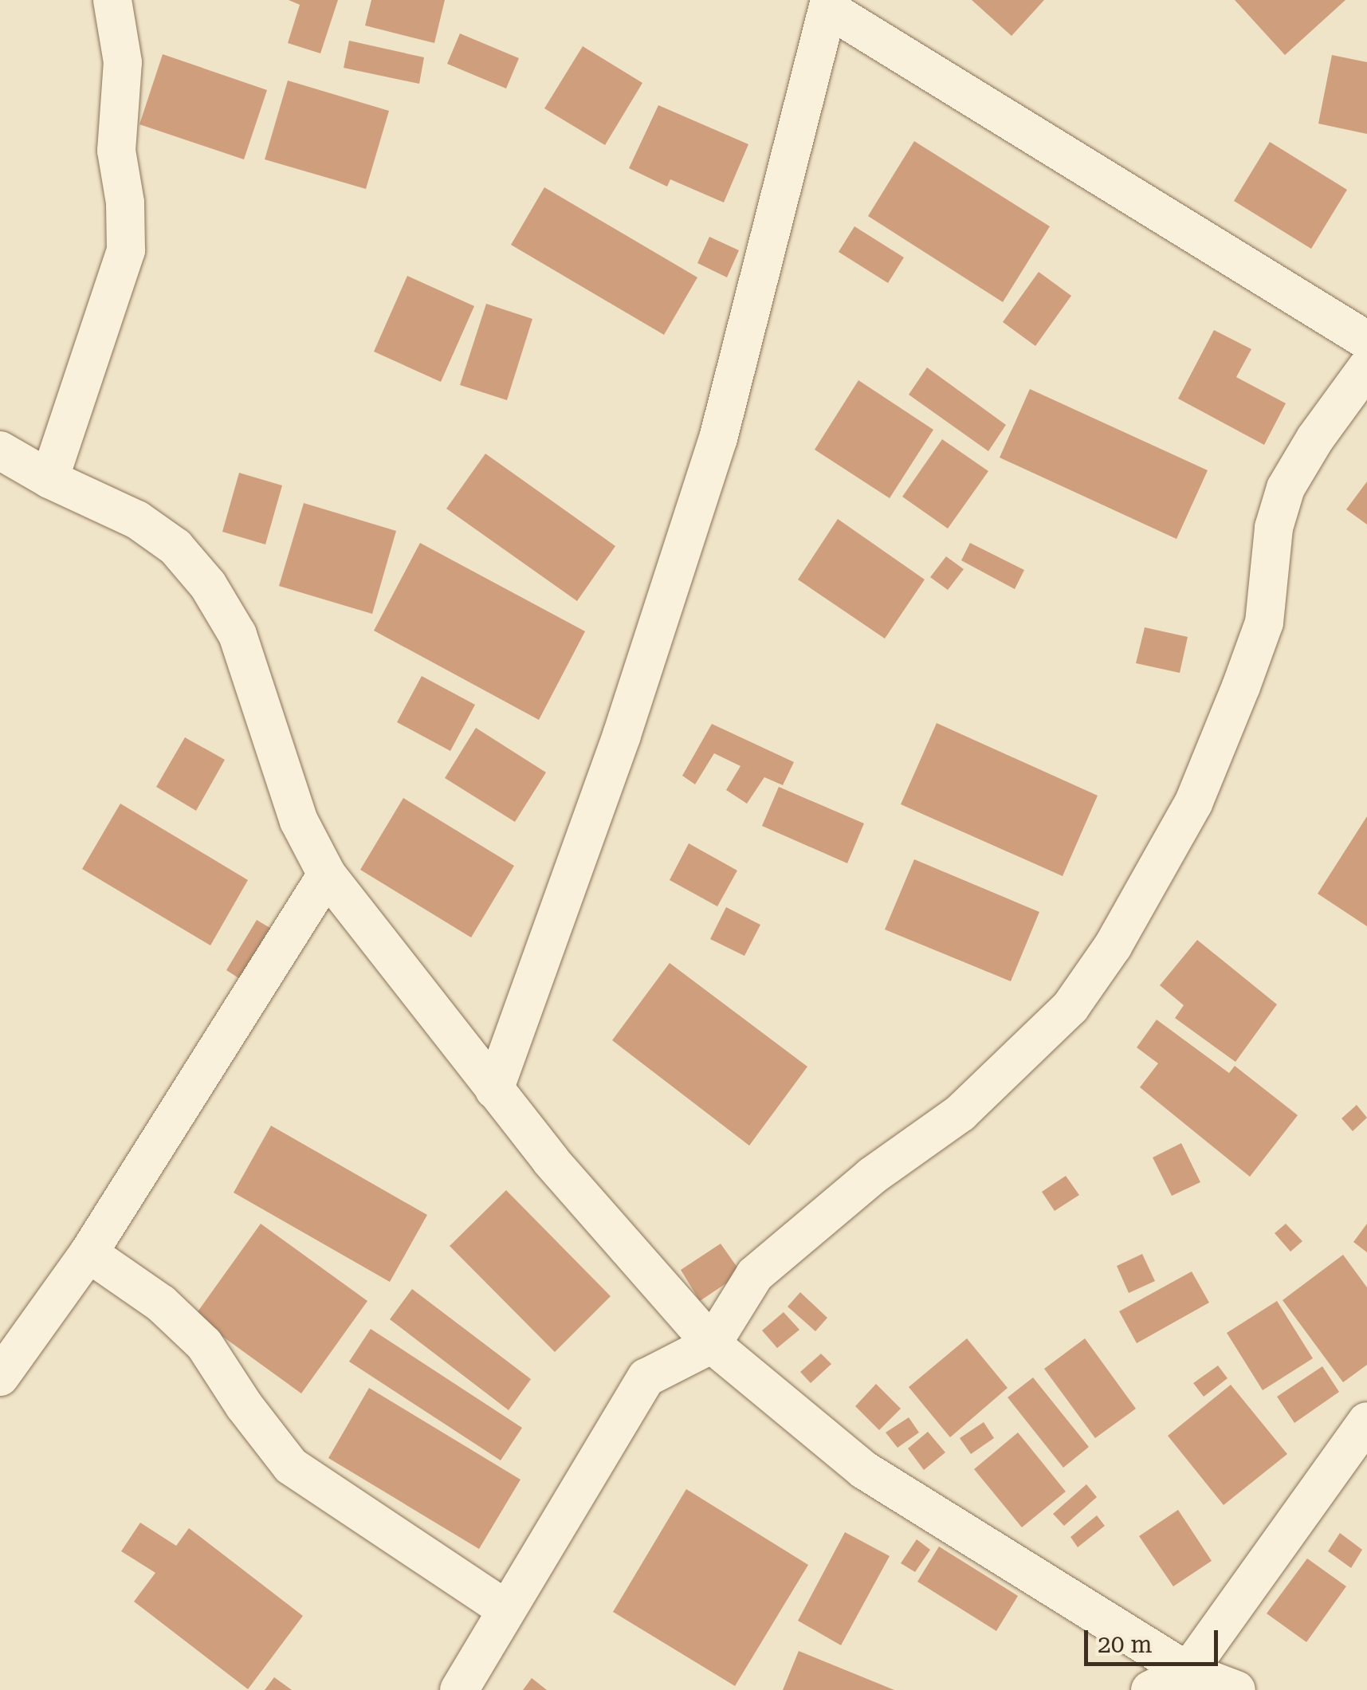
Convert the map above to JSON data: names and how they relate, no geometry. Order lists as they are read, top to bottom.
{
  "scale_bar": "20 m"
}
